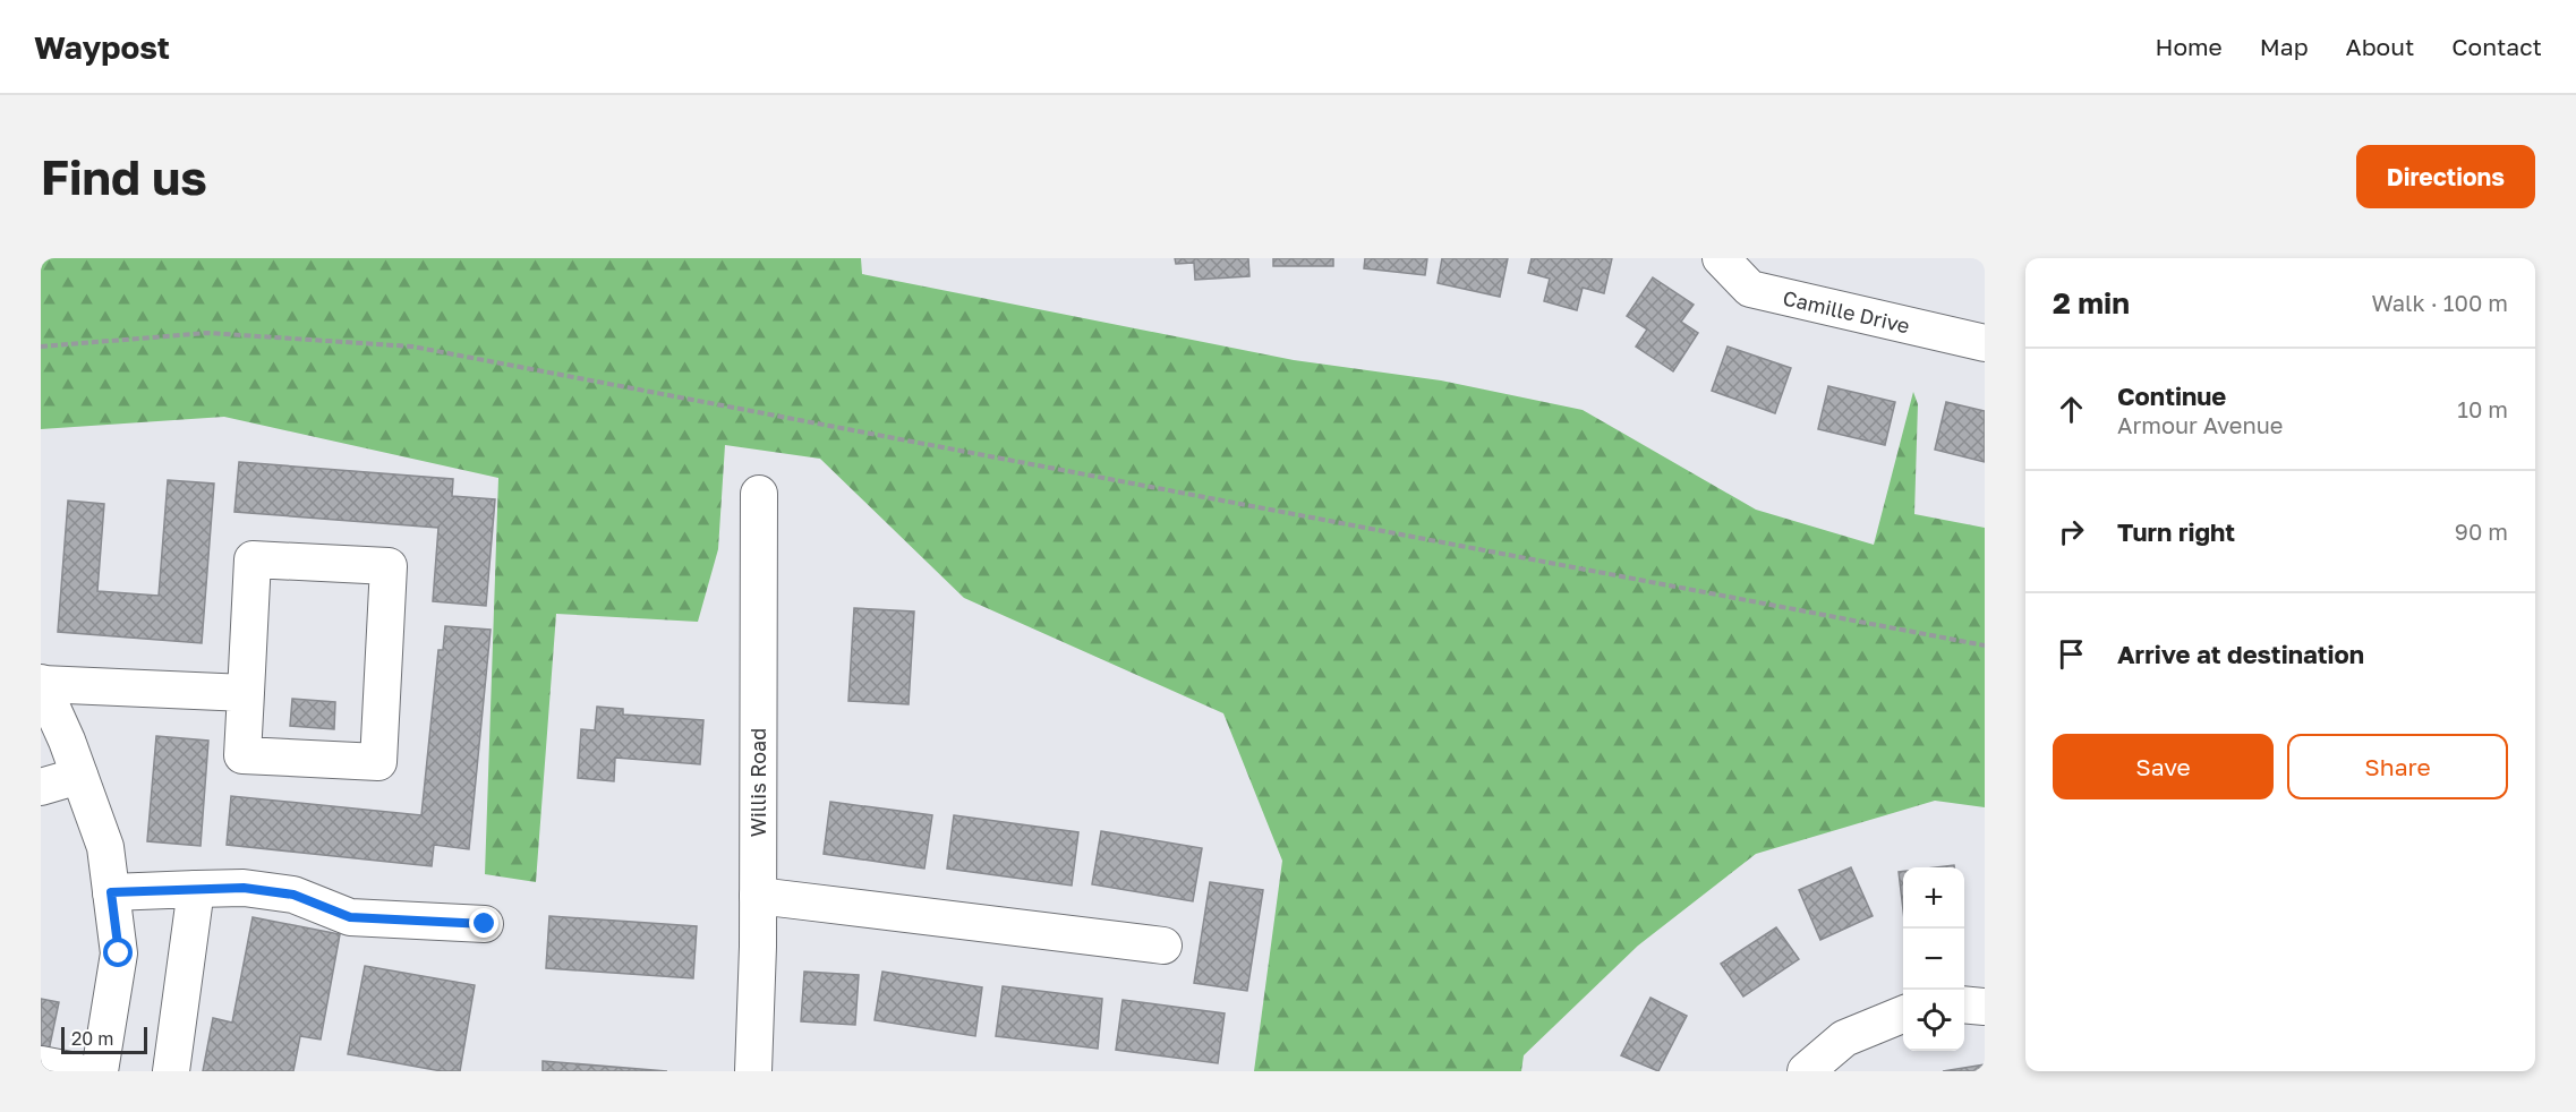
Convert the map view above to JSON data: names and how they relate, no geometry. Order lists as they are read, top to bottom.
{
  "streets": {
    "street": ["Camille Drive", "Willis Road"]
  },
  "scale_bar": "20 m",
  "page": {
    "header": "Waypost",
    "nav": [
      "Home",
      "Map",
      "About",
      "Contact"
    ],
    "buttons": [
      "Directions",
      ["Save", "Share"]
    ],
    "title": "Find us",
    "heading": ["2 min", "Walk · 100 m"],
    "list": [
      ["Continue", "Armour Avenue", "10 m"],
      ["Turn right", "90 m"],
      "Arrive at destination"
    ],
    "map_buttons": ["+", "−"],
    "scale": "20 m"
  }
}
